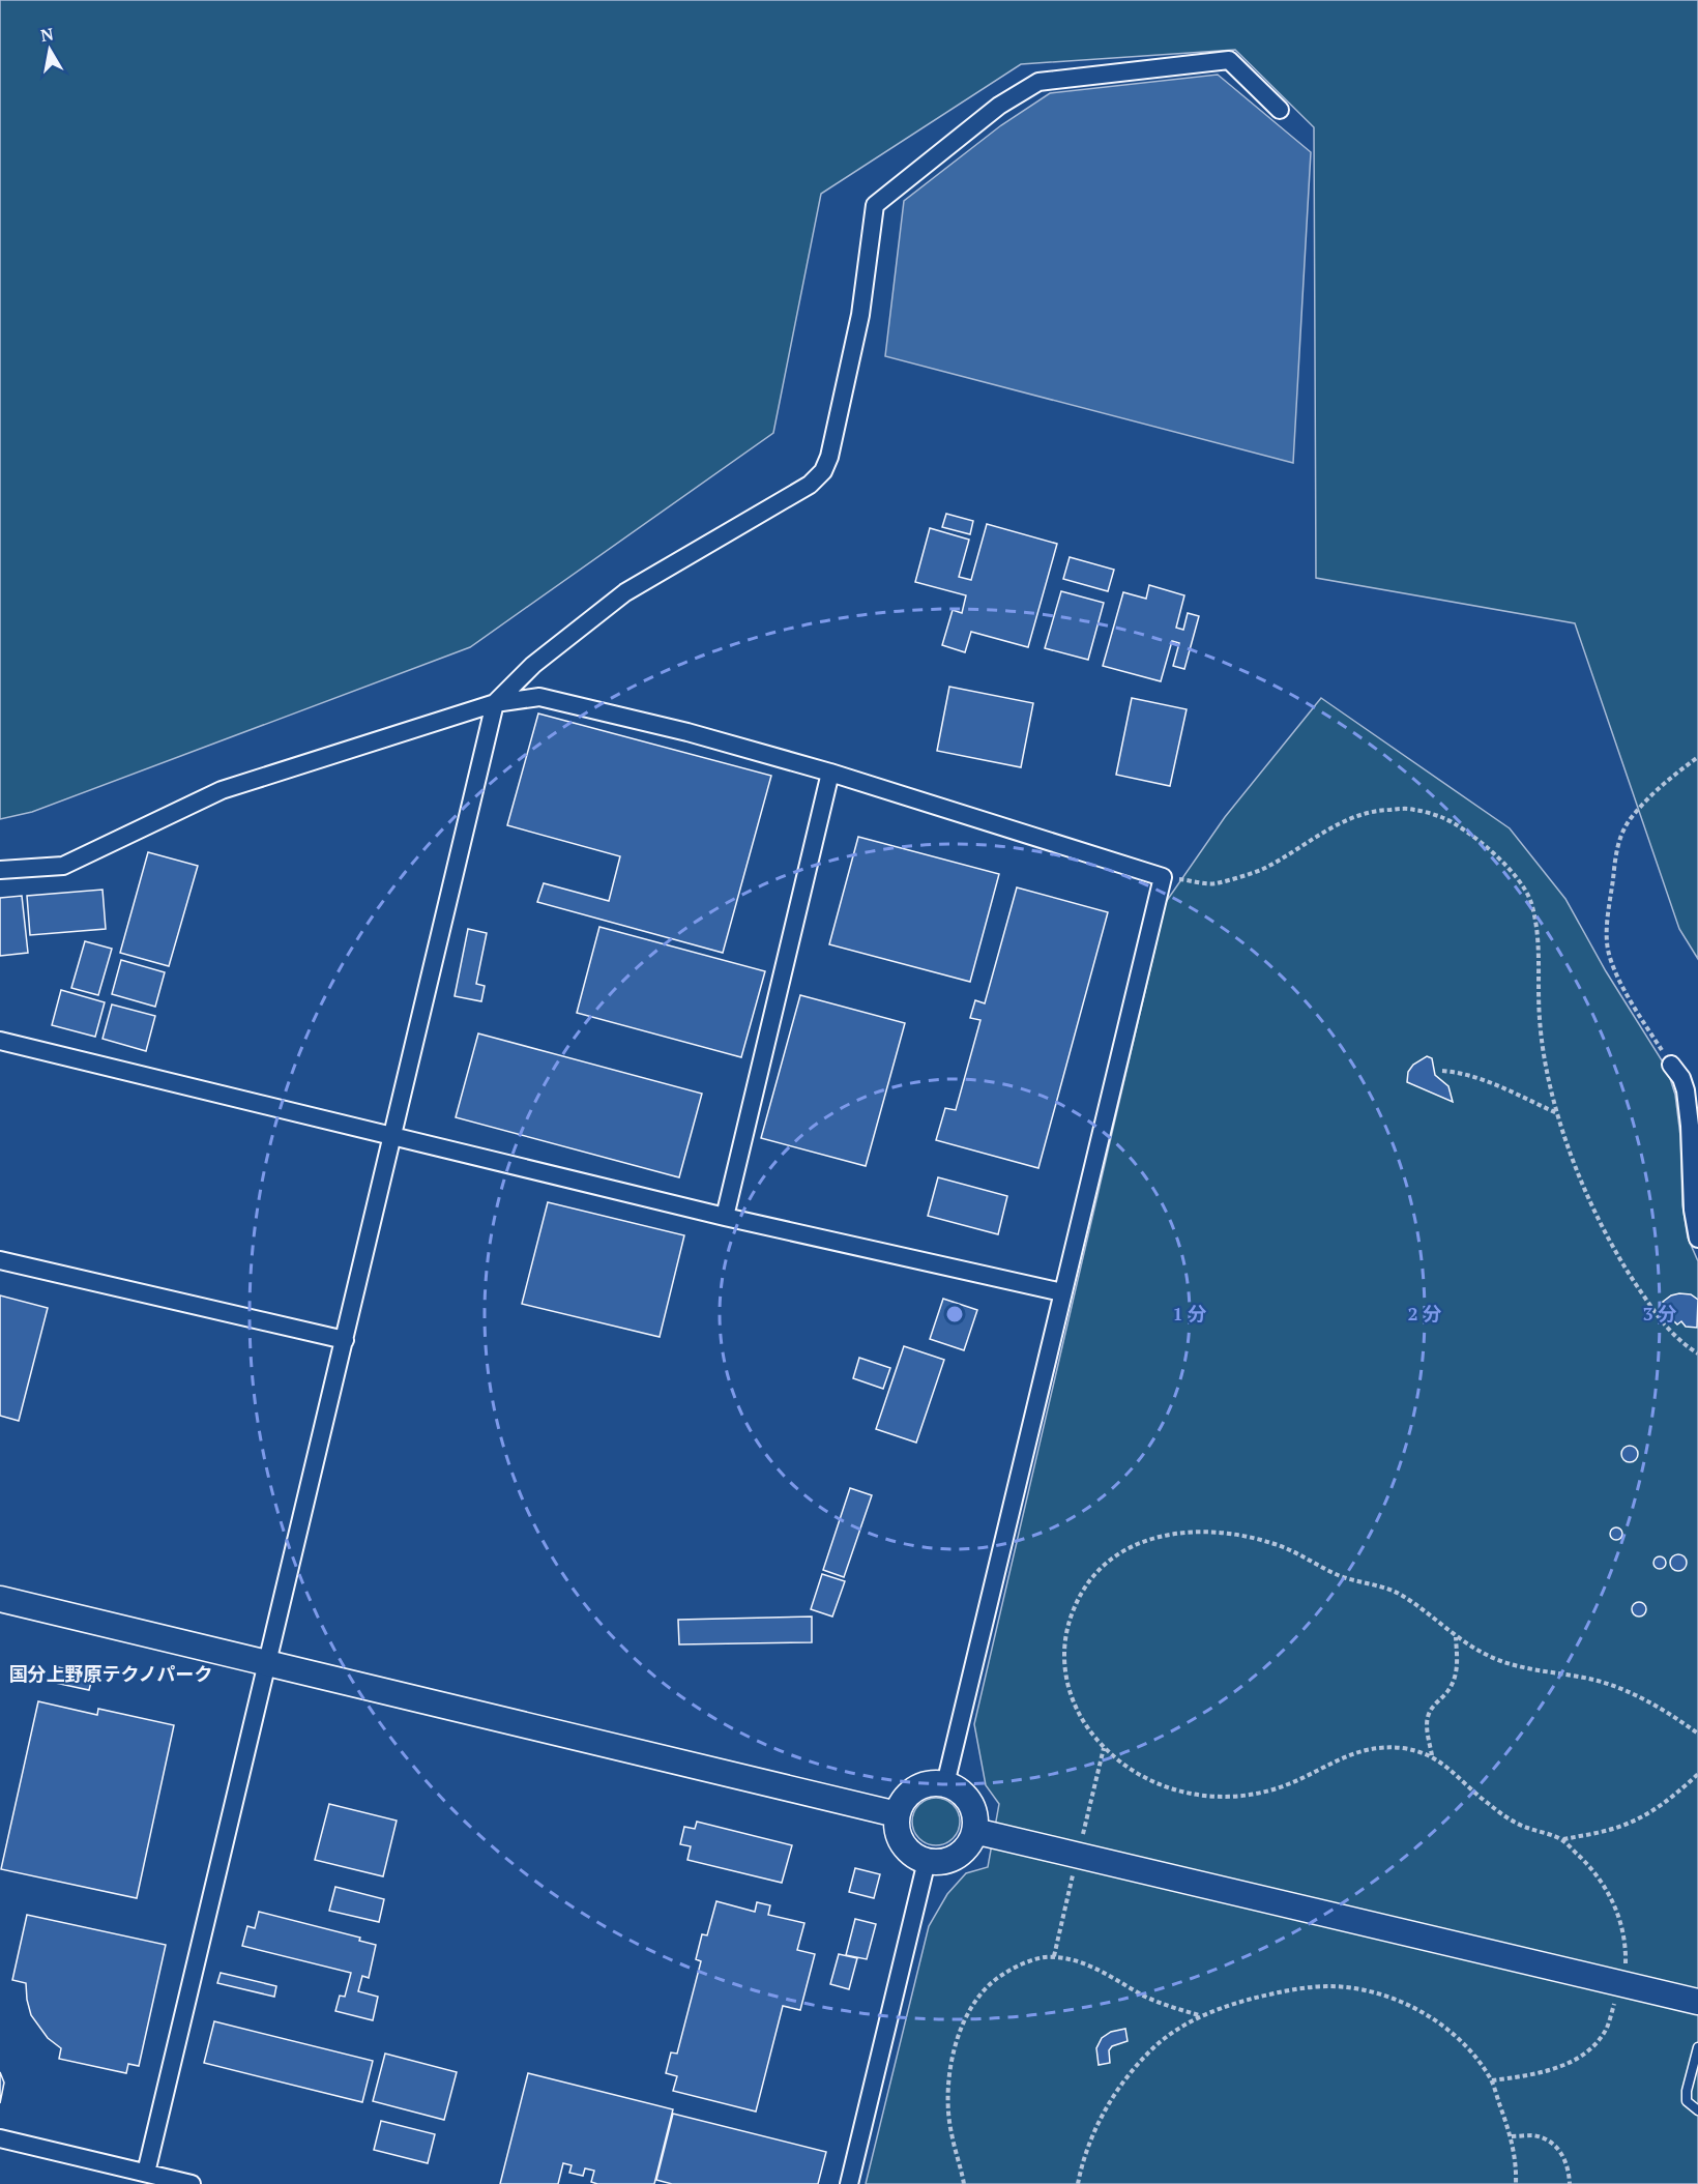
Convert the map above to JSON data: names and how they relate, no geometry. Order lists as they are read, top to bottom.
{
  "districts": ["国分上野原テクノパーク"],
  "north": "top",
  "rings": ["1 分", "2 分", "3 分"]
}
